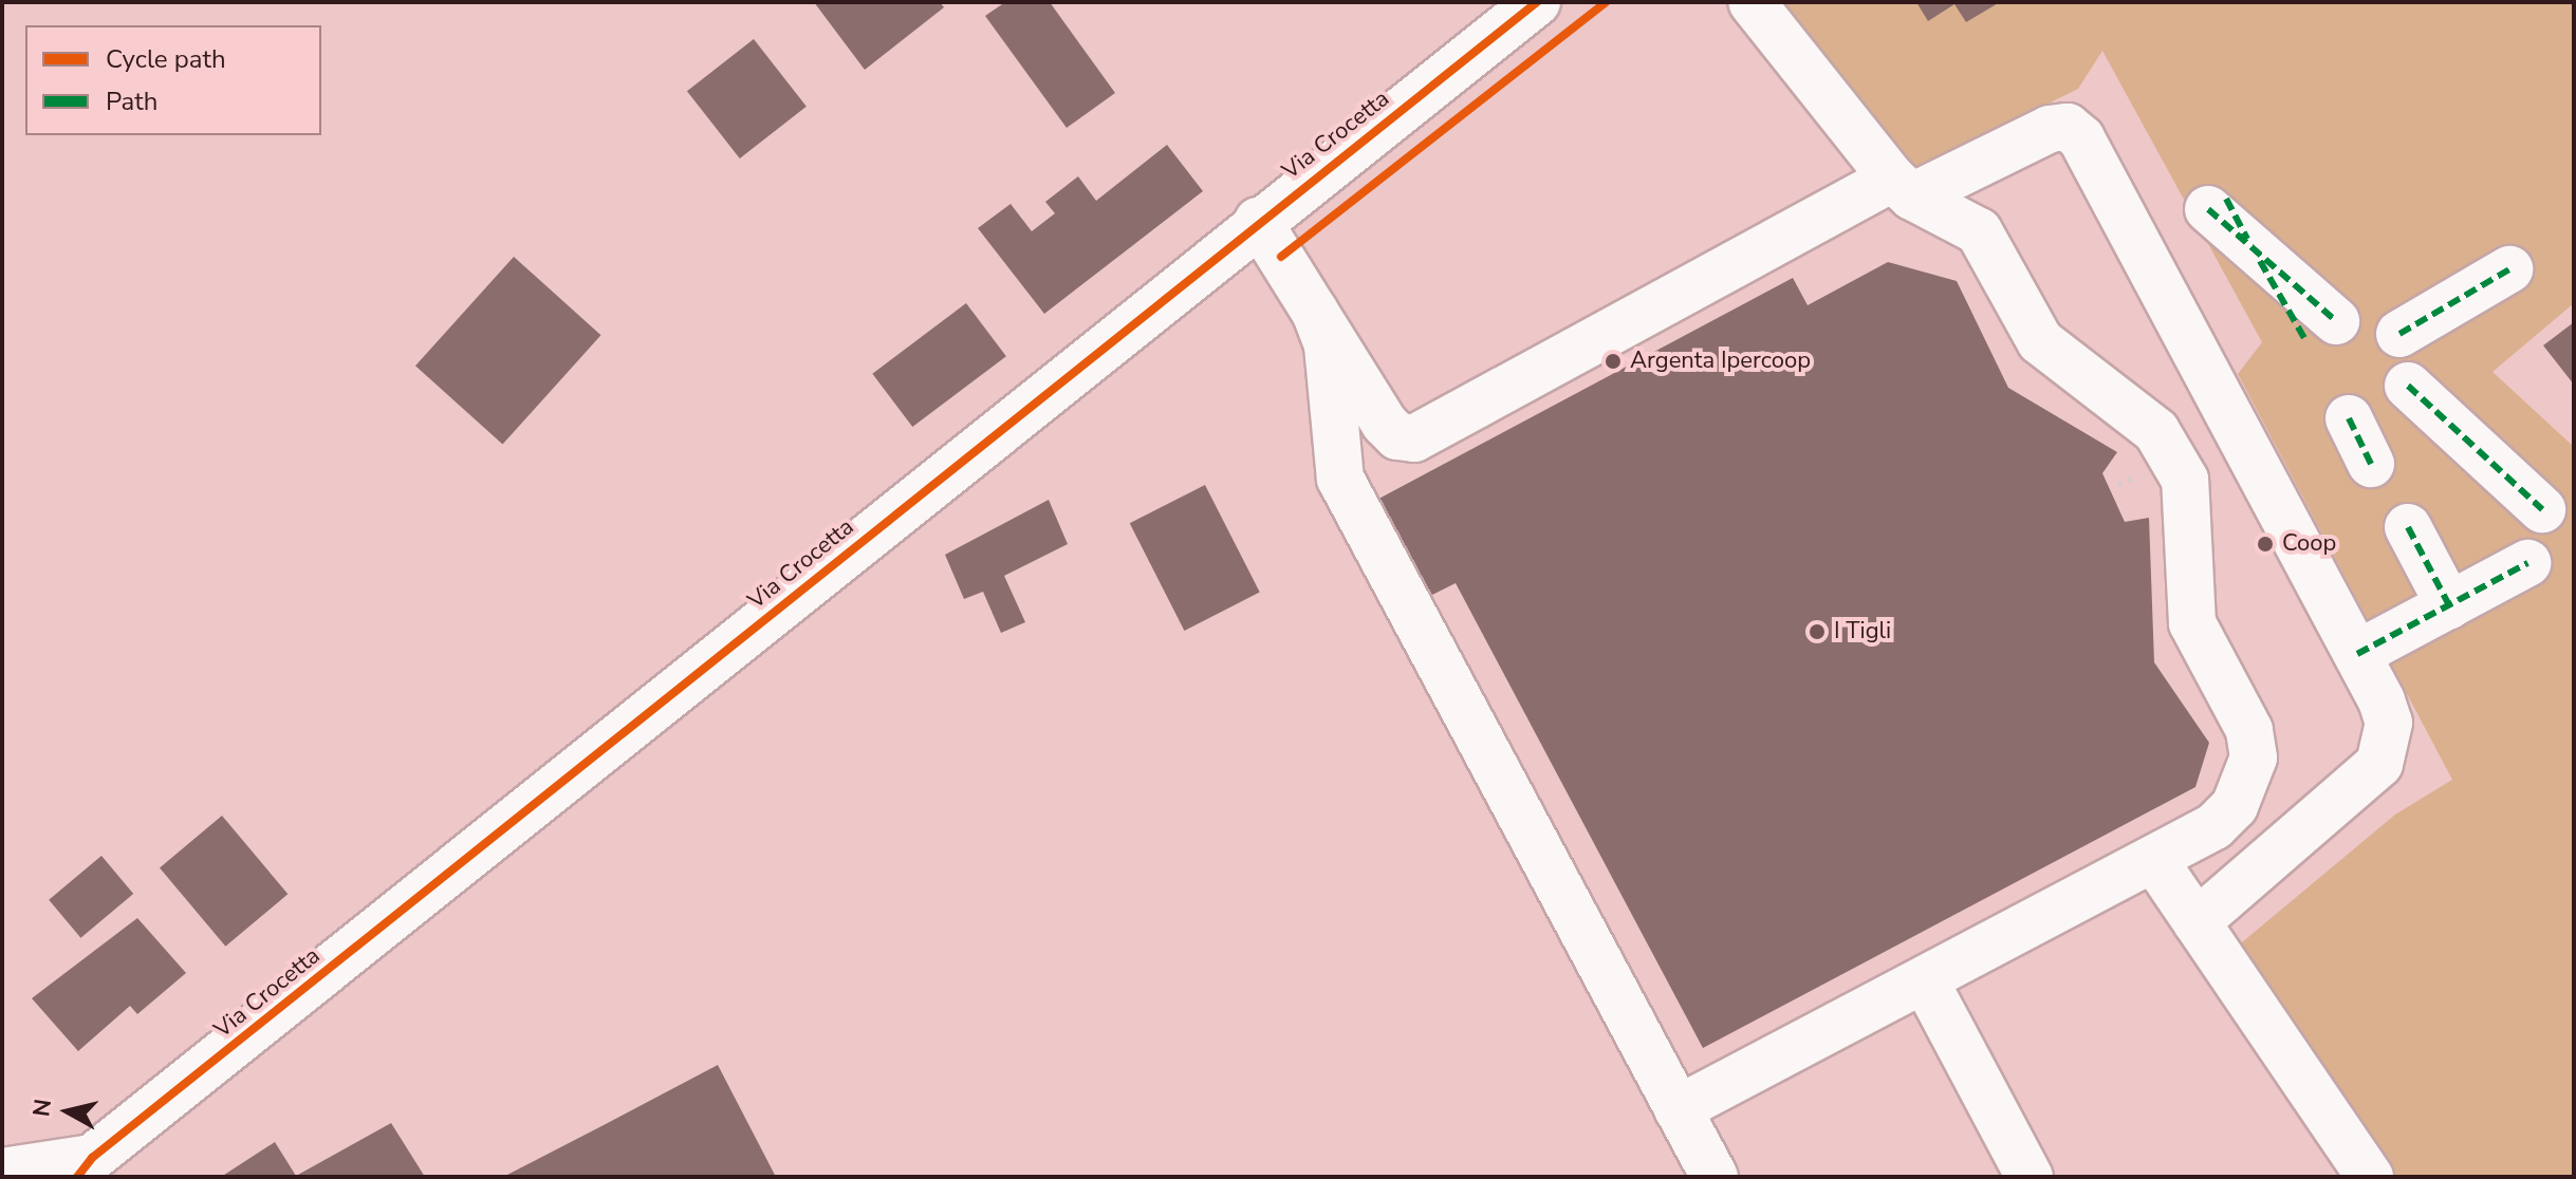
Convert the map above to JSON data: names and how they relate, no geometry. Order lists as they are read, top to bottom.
{
  "streets": {
    "street": ["Via Crocetta"]
  },
  "places": ["Argenta Ipercoop", "Coop", "I Tigli"],
  "legend": ["Cycle path", "Path"],
  "north": "left"
}
